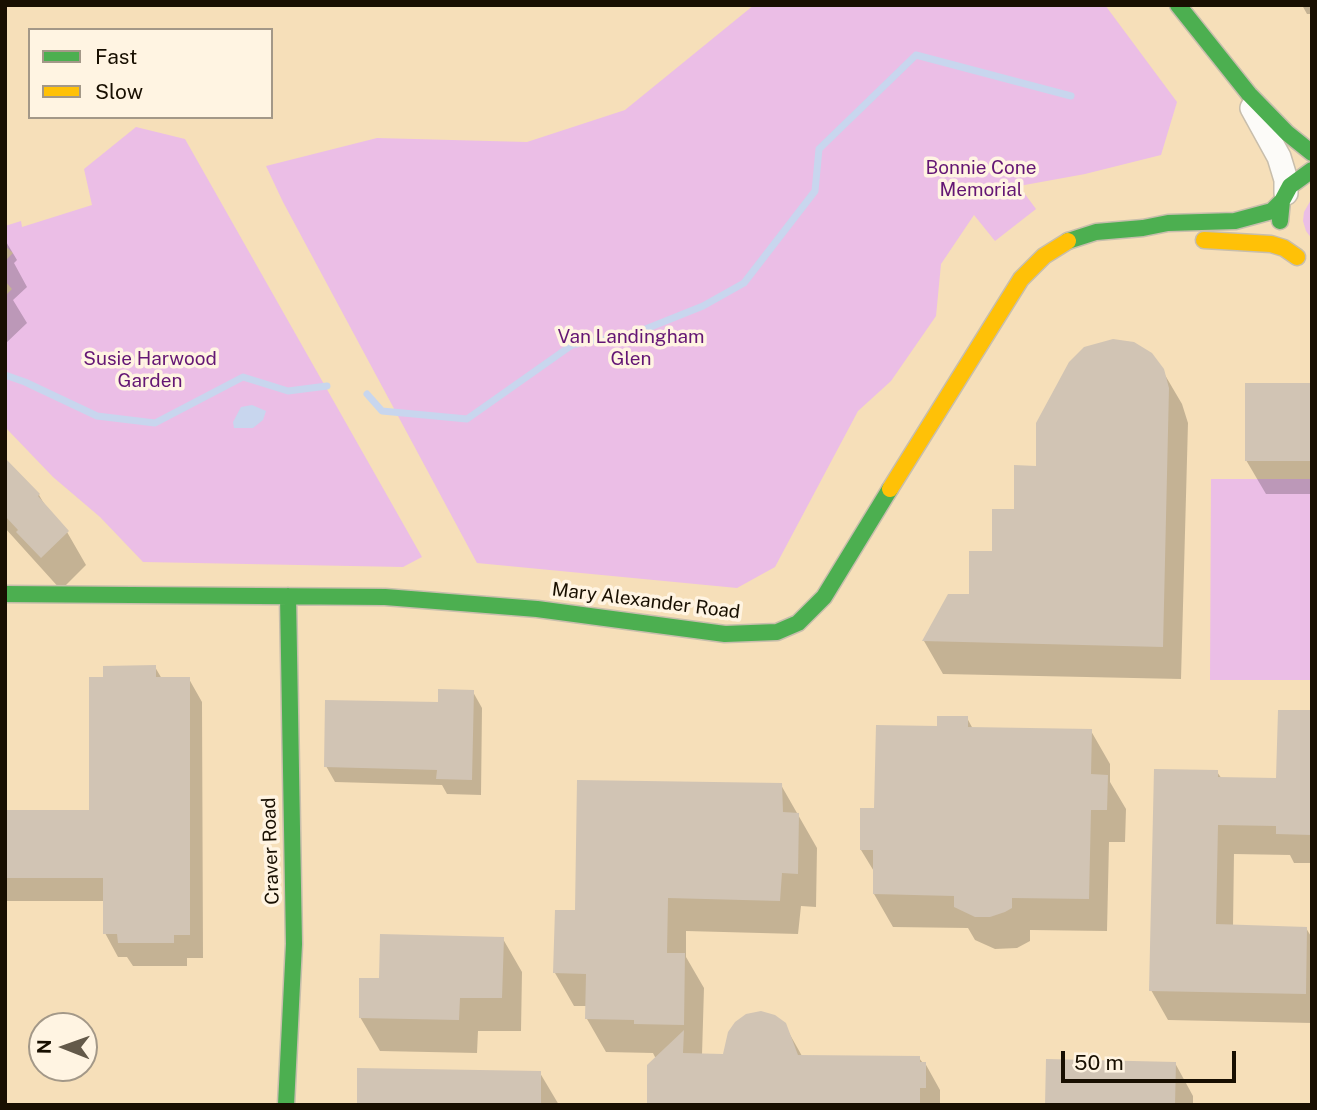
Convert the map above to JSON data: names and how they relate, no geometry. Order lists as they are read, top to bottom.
{
  "streets": {
    "street": ["Mary Alexander Road", "Craver Road"]
  },
  "crossings": [
    ["Mary Alexander Road", "Craver Road"]
  ],
  "parks": ["Bonnie Cone Memorial", "Van Landingham Glen", "Susie Harwood Garden"],
  "legend": ["Fast", "Slow"],
  "scale_bar": "50 m",
  "north": "left"
}
